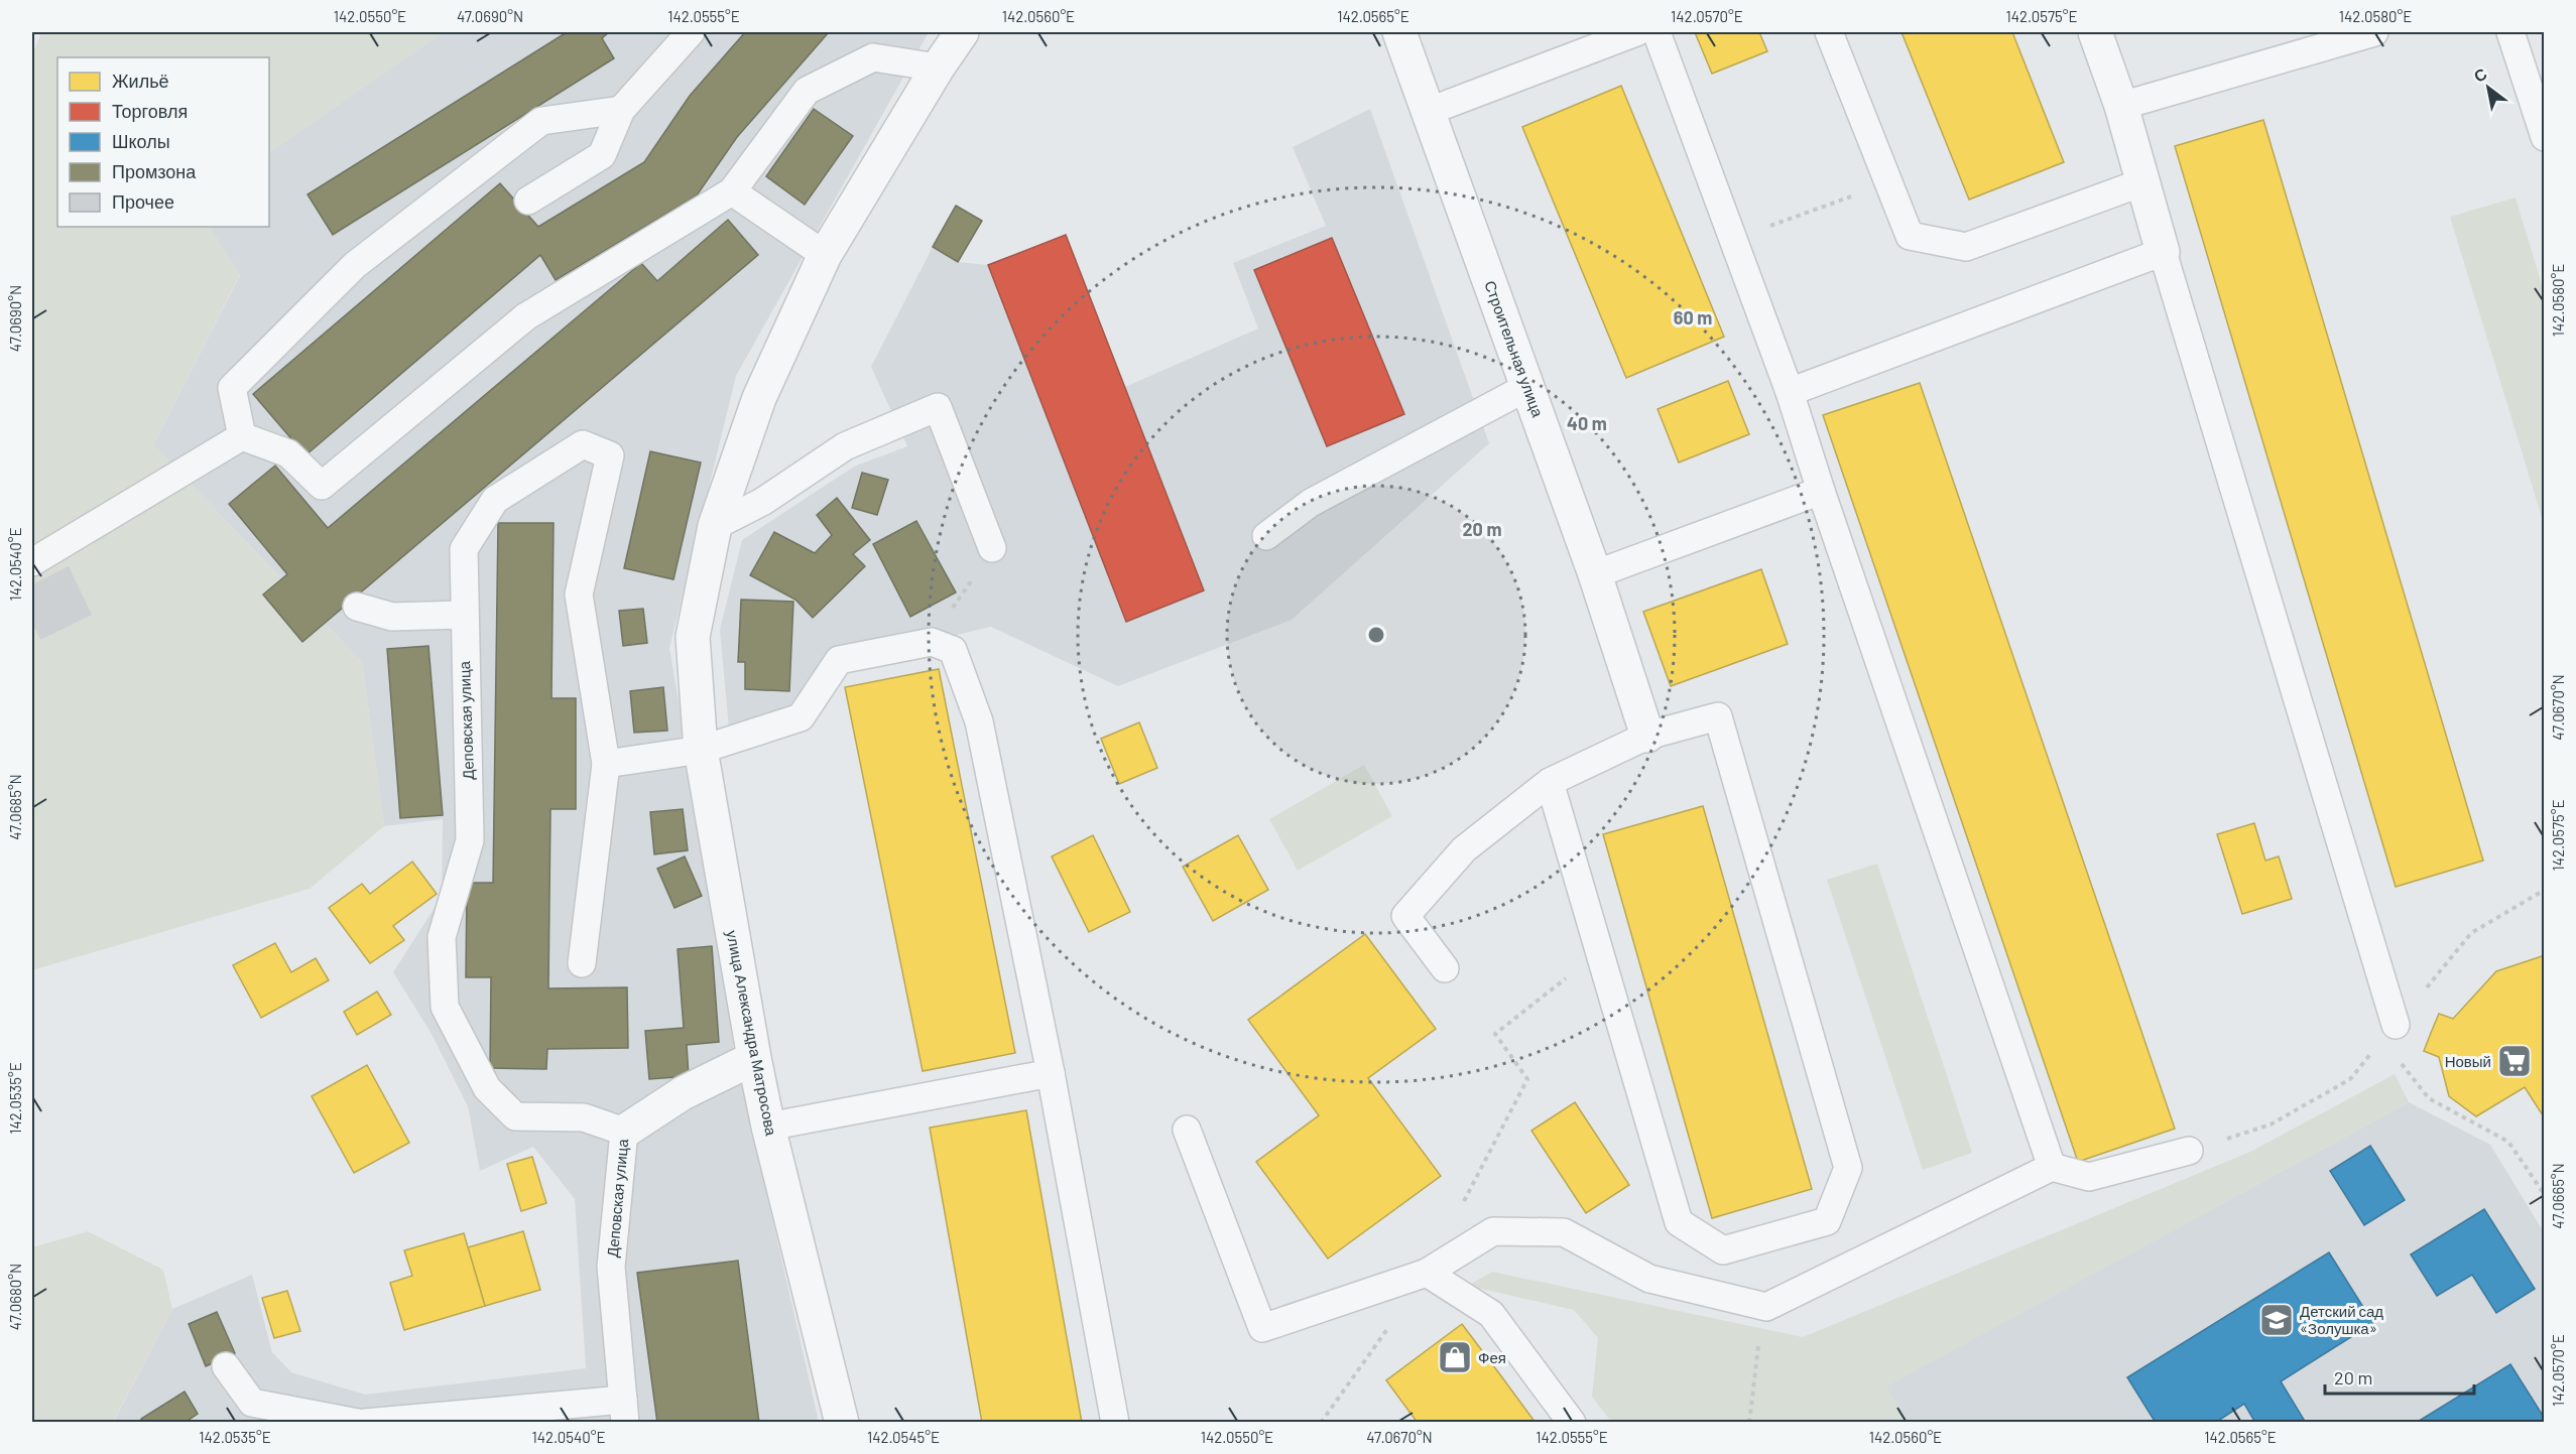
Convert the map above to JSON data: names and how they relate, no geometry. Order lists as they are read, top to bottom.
{
  "streets": {
    "street": ["Строительная улица", "улица Александра Матросова"],
    "lane": ["Деповская улица"]
  },
  "places": {
    "supermarket": ["Новый"],
    "school or university": ["Детский сад «Золушка»"],
    "shop": ["Фея"]
  },
  "legend": [
    "Жильё",
    "Торговля",
    "Школы",
    "Промзона",
    "Прочее"
  ],
  "scale_bar": "20 m",
  "north": "top left",
  "coordinates": [
    "142.0550°E",
    "47.0690°N",
    "142.0555°E",
    "142.0560°E",
    "142.0565°E",
    "142.0570°E",
    "142.0575°E",
    "142.0580°E",
    "142.0540°E",
    "47.0670°N",
    "47.0685°N",
    "142.0535°E",
    "47.0665°N",
    "47.0680°N",
    "142.0545°E"
  ],
  "rings": ["60 m", "40 m", "20 m"]
}
